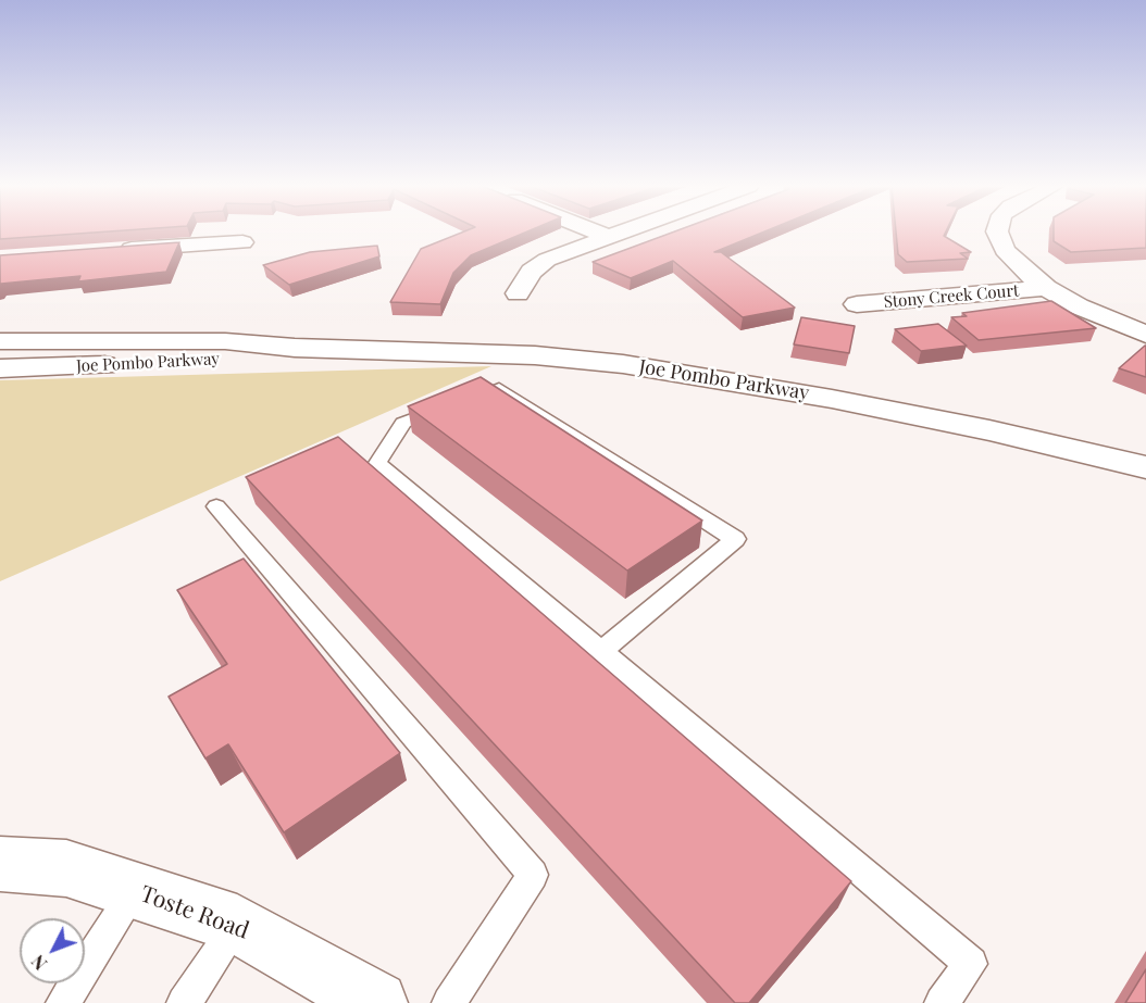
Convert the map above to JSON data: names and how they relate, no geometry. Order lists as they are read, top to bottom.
{
  "streets": {
    "street": ["Stony Creek Court", "Joe Pombo Parkway", "Toste Road"]
  },
  "north": "bottom left"
}
